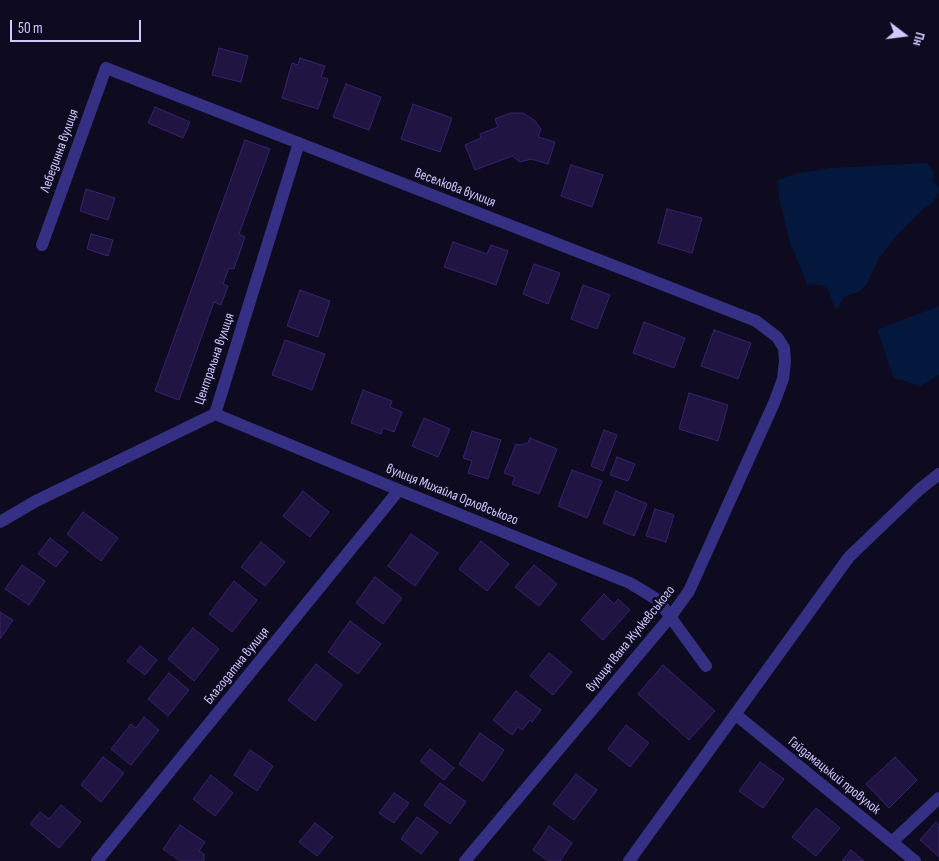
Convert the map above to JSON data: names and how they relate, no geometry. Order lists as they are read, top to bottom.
{
  "streets": {
    "street": [
      "Лебединна вулиця",
      "Веселкова вулиця",
      "Центральна вулиця",
      "вулиця Михайла Орловського",
      "вулиця Івана Жулкевського",
      "Благодатна вулиця",
      "Гайдамацький провулок"
    ]
  },
  "crossings": [
    ["Лебединна вулиця", "Веселкова вулиця"],
    ["Веселкова вулиця", "Центральна вулиця"],
    ["Веселкова вулиця", "вулиця Івана Жулкевського"],
    ["Центральна вулиця", "вулиця Михайла Орловського"],
    ["вулиця Михайла Орловського", "вулиця Івана Жулкевського"],
    ["вулиця Михайла Орловського", "Благодатна вулиця"]
  ],
  "scale_bar": "50 m",
  "north": "right"
}
